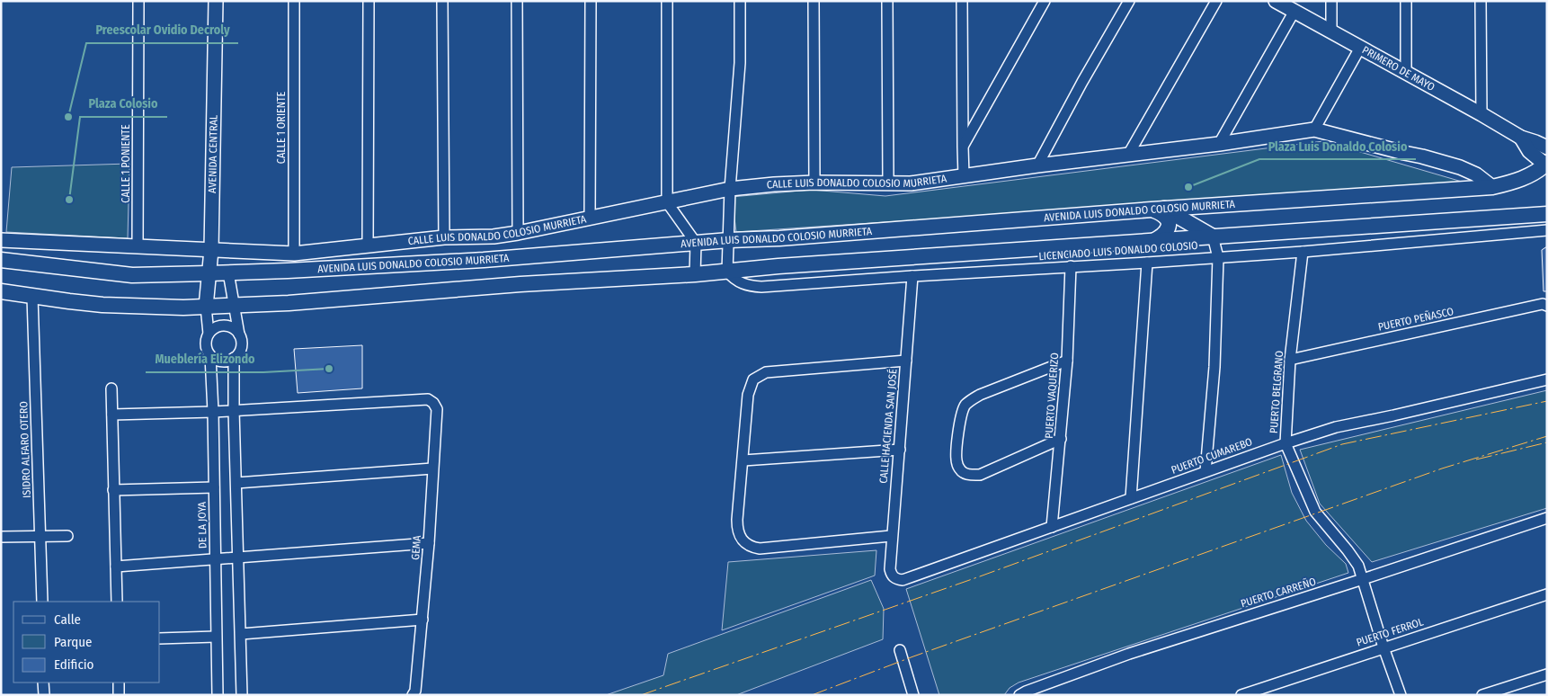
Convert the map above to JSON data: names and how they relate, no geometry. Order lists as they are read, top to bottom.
{
  "streets": {
    "main road": ["AVENIDA LUIS DONALDO COLOSIO MURRIETA"],
    "street": [
      "PRIMERO DE MAYO",
      "CALLE 1 ORIENTE",
      "AVENIDA CENTRAL",
      "CALLE 1 PONIENTE",
      "CALLE LUIS DONALDO COLOSIO MURRIETA",
      "LICENCIADO LUIS DONALDO COLOSIO",
      "PUERTO PEÑASCO",
      "PUERTO BELGRANO",
      "PUERTO VAQUERIZO",
      "CALLE HACIENDA SAN JOSÉ",
      "ISIDRO ALFARO OTERO",
      "PUERTO CUMAREBO",
      "DE LA JOYA",
      "GEMA",
      "PUERTO CARREÑO",
      "PUERTO FERROL"
    ]
  },
  "crossings": [
    ["PRIMERO DE MAYO", "AVENIDA LUIS DONALDO COLOSIO MURRIETA"],
    ["CALLE 1 ORIENTE", "CALLE LUIS DONALDO COLOSIO MURRIETA"],
    ["AVENIDA CENTRAL", "CALLE LUIS DONALDO COLOSIO MURRIETA"],
    ["AVENIDA CENTRAL", "AVENIDA LUIS DONALDO COLOSIO MURRIETA"],
    ["AVENIDA CENTRAL", "DE LA JOYA"],
    ["CALLE 1 PONIENTE", "CALLE LUIS DONALDO COLOSIO MURRIETA"],
    ["CALLE LUIS DONALDO COLOSIO MURRIETA", "AVENIDA LUIS DONALDO COLOSIO MURRIETA"],
    ["LICENCIADO LUIS DONALDO COLOSIO", "PUERTO BELGRANO"],
    ["LICENCIADO LUIS DONALDO COLOSIO", "PUERTO VAQUERIZO"],
    ["LICENCIADO LUIS DONALDO COLOSIO", "CALLE HACIENDA SAN JOSÉ"],
    ["PUERTO PEÑASCO", "PUERTO BELGRANO"],
    ["PUERTO BELGRANO", "PUERTO CUMAREBO"],
    ["PUERTO BELGRANO", "PUERTO CARREÑO"],
    ["PUERTO BELGRANO", "PUERTO FERROL"],
    ["PUERTO VAQUERIZO", "PUERTO CUMAREBO"],
    ["CALLE HACIENDA SAN JOSÉ", "PUERTO CUMAREBO"]
  ],
  "places": [
    "Preescolar Ovidio Decroly",
    "Plaza Luis Donaldo Colosio",
    "Plaza Colosio",
    "Mueblería Elizondo"
  ],
  "legend": ["Calle", "Parque", "Edificio"]
}
